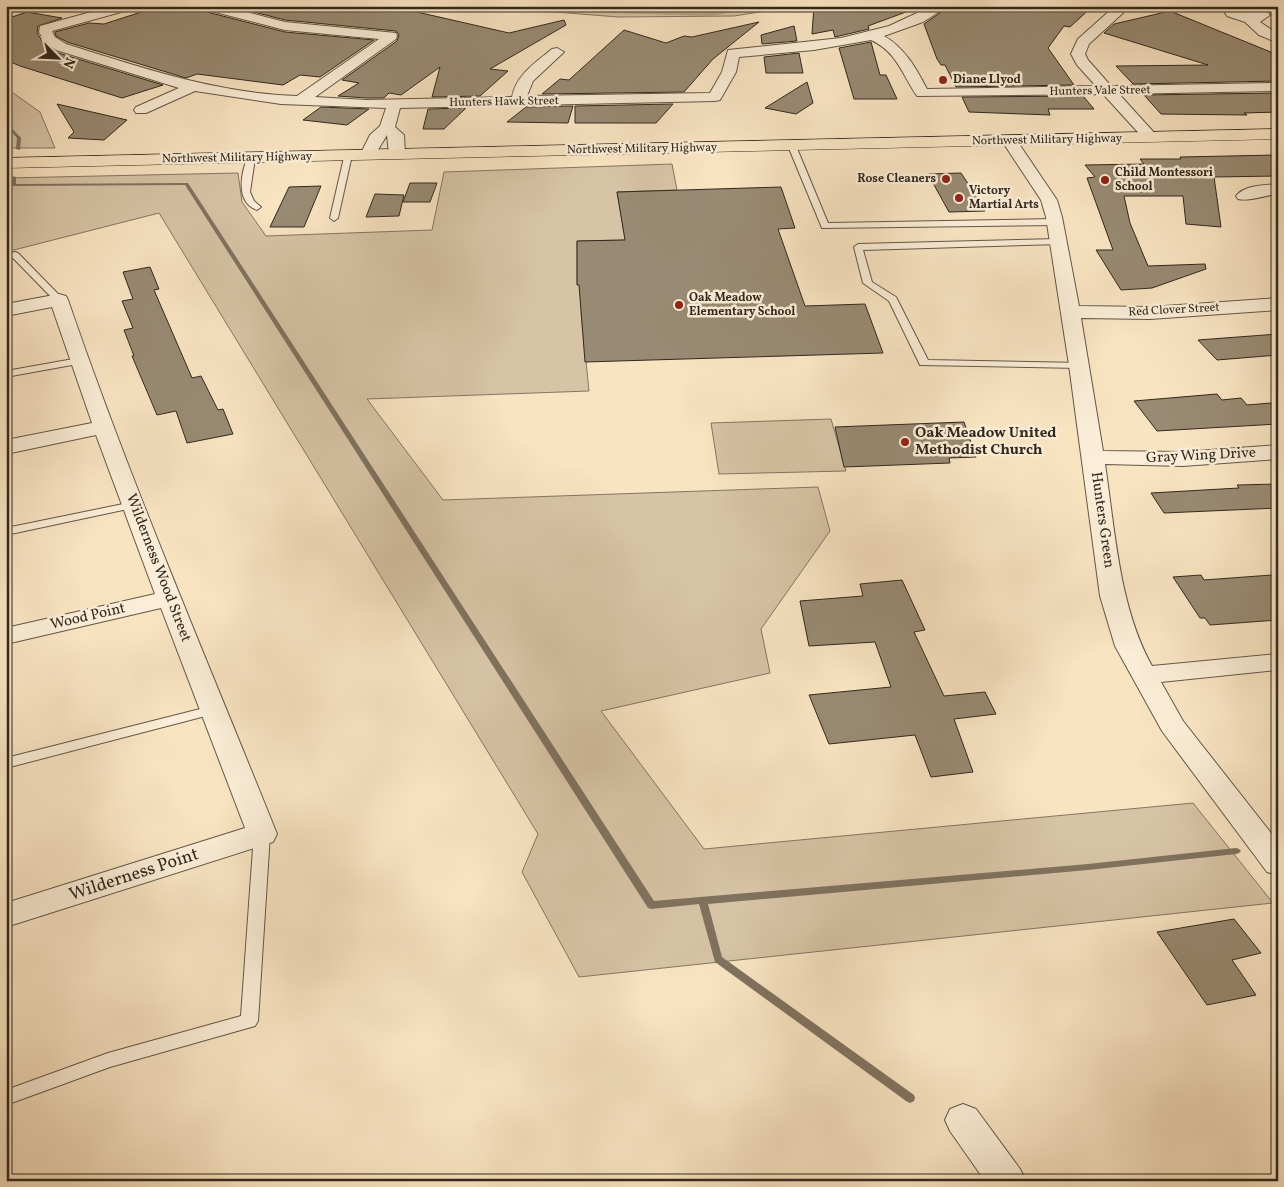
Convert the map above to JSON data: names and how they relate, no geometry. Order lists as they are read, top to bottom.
{
  "streets": {
    "main road": ["Northwest Military Highway"],
    "street": [
      "Hunters Vale Street",
      "Hunters Hawk Street",
      "Red Clover Street",
      "Gray Wing Drive",
      "Hunters Green",
      "Wilderness Wood Street",
      "Wood Point",
      "Wilderness Point"
    ]
  },
  "crossings": [
    ["Hunters Vale Street", "Hunters Hawk Street"],
    ["Northwest Military Highway", "Hunters Green"],
    ["Red Clover Street", "Hunters Green"],
    ["Gray Wing Drive", "Hunters Green"],
    ["Wilderness Wood Street", "Wood Point"],
    ["Wilderness Wood Street", "Wilderness Point"]
  ],
  "places": [
    "Diane Llyod",
    "Rose Cleaners",
    "Child Montessori School",
    "Victory Martial Arts",
    "Oak Meadow Elementary School",
    "Oak Meadow United Methodist Church"
  ],
  "north": "bottom right"
}
